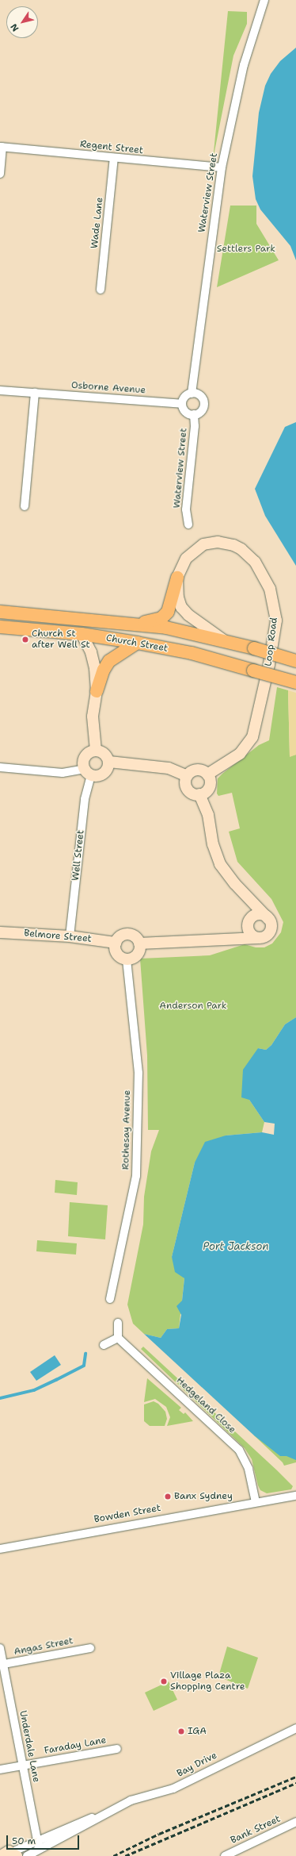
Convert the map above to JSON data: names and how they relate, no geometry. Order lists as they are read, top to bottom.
{
  "streets": {
    "highway": ["Church Street"],
    "main road": ["Loop Road", "Belmore Street"],
    "street": [
      "Regent Street",
      "Waterview Street",
      "Wade Lane",
      "Osborne Avenue",
      "Well Street",
      "Rothesay Avenue",
      "Hedgeland Close",
      "Bowden Street",
      "Angas Street",
      "Faraday Lane",
      "Underdale Lane",
      "Bay Drive",
      "Bank Street"
    ]
  },
  "crossings": [
    ["Regent Street", "Waterview Street"],
    ["Regent Street", "Wade Lane"],
    ["Waterview Street", "Osborne Avenue"],
    ["Well Street", "Belmore Street"],
    ["Belmore Street", "Rothesay Avenue"],
    ["Hedgeland Close", "Bowden Street"],
    ["Angas Street", "Underdale Lane"],
    ["Faraday Lane", "Underdale Lane"],
    ["Underdale Lane", "Bay Drive"]
  ],
  "water": ["Port Jackson"],
  "parks": ["Settlers Park", "Anderson Park"],
  "places": [
    "Church St after Well St",
    "Banx Sydney",
    "Village Plaza Shopping Centre",
    "IGA"
  ],
  "scale_bar": "50 m",
  "north": "bottom left"
}
